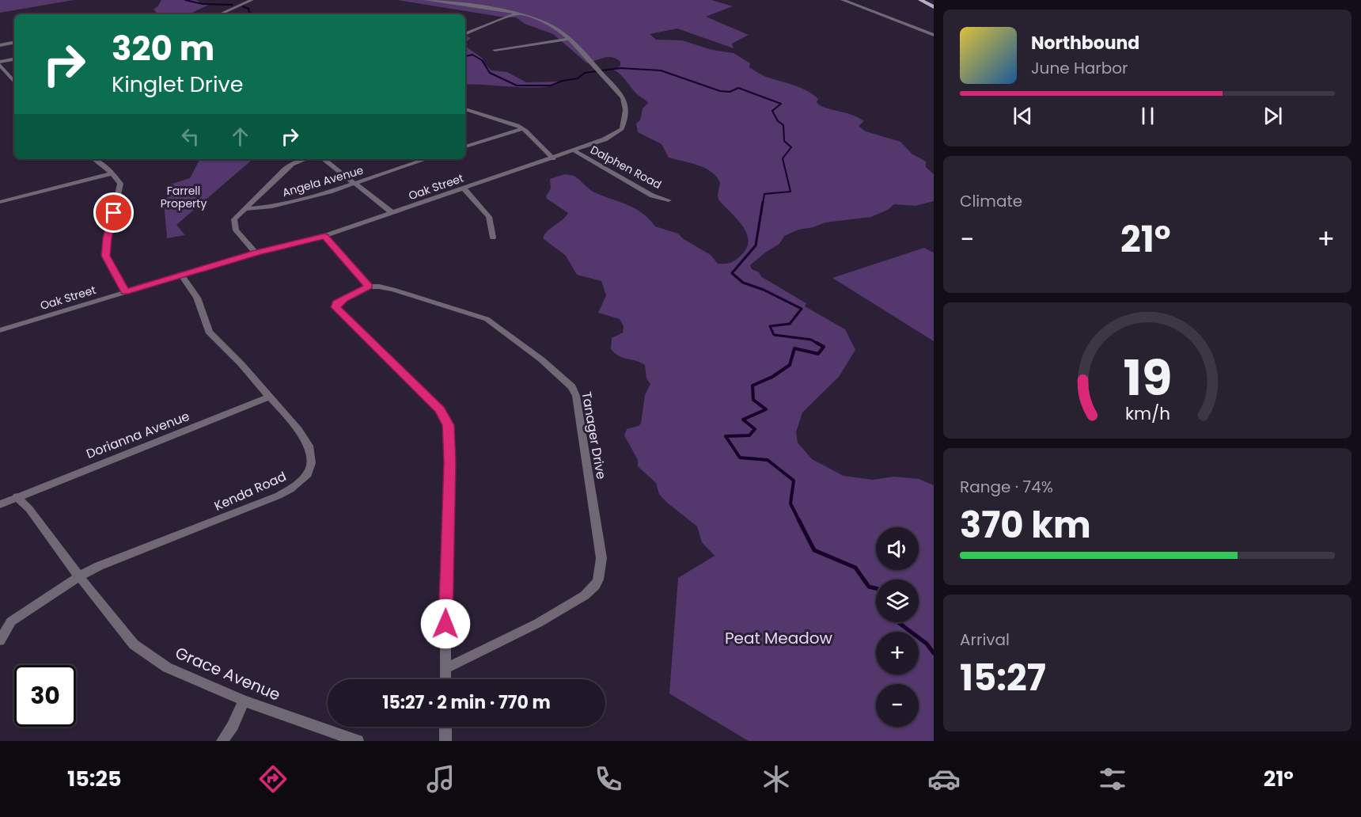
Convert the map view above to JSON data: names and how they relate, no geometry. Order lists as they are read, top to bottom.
{
  "streets": {
    "street": [
      "Dalphen Road",
      "Angela Avenue",
      "Oak Street",
      "Dorianna Avenue",
      "Tanager Drive",
      "Kenda Road",
      "Grace Avenue"
    ]
  },
  "crossings": [
    ["Dalphen Road", "Oak Street"],
    ["Oak Street", "Kenda Road"],
    ["Dorianna Avenue", "Kenda Road"],
    ["Dorianna Avenue", "Grace Avenue"],
    ["Kenda Road", "Grace Avenue"]
  ],
  "parks": ["Farrell Property", "Peat Meadow"],
  "page": {
    "turn": ["320 m", "Kinglet Drive"],
    "song": ["Northbound", "June Harbor"],
    "tile": [
      "Climate",
      ["Range · 74%", "370 km"],
      ["Arrival", "15:27"]
    ],
    "heat": ["−", "21°", "+"],
    "map_buttons": ["+", "−"],
    "limit": "30",
    "trip": "15:27 · 2 min · 770 m",
    "tabs": ["15:25", "21°"],
    "gauge": ["19", "km/h"]
  }
}
